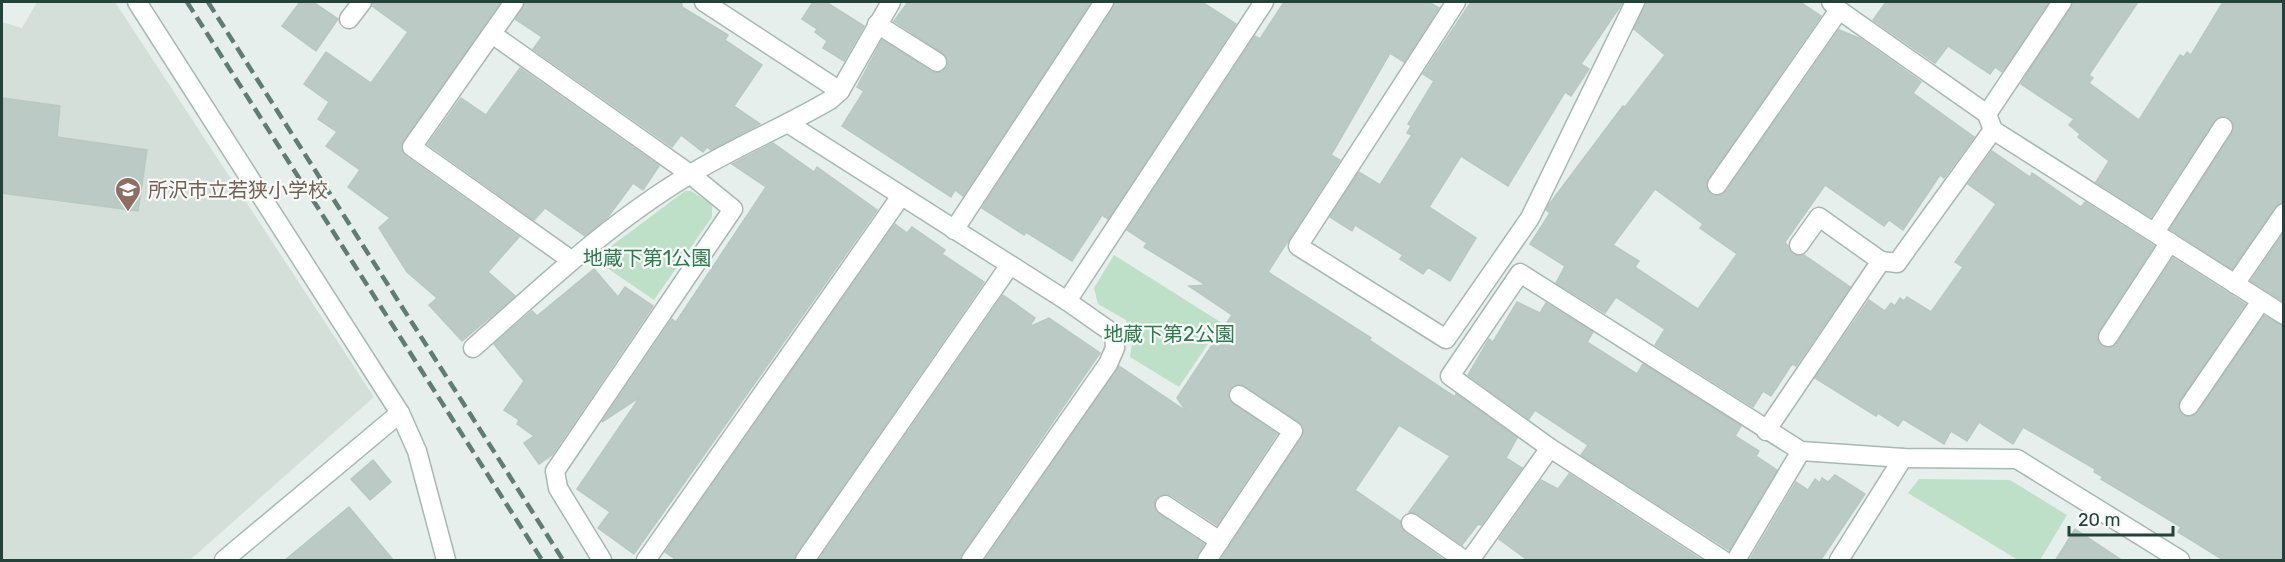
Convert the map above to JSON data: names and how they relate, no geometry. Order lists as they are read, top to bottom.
{
  "parks": ["地蔵下第1公園", "地蔵下第2公園"],
  "places": {
    "school or university": ["所沢市立若狭小学校"]
  },
  "scale_bar": "20 m"
}
